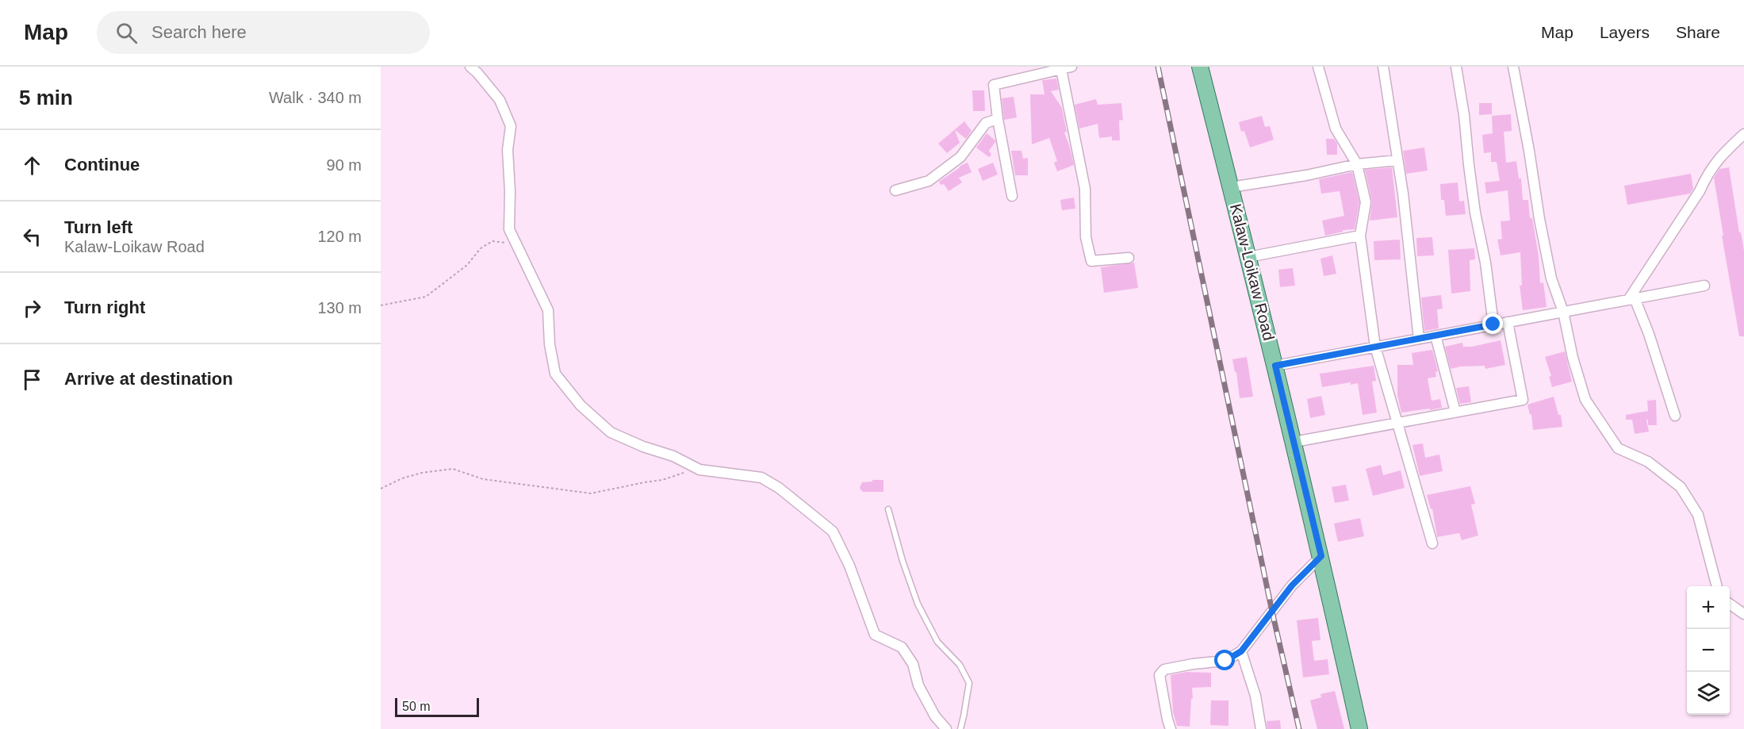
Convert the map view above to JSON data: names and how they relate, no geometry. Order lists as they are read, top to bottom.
{
  "streets": {
    "main road": ["Kalaw-Loikaw Road"]
  },
  "scale_bar": "50 m",
  "page": {
    "header": "Map",
    "search": "Search here",
    "nav": ["Map", "Layers", "Share"],
    "heading": ["5 min", "Walk · 340 m"],
    "list": [
      ["Continue", "90 m"],
      ["Turn left", "Kalaw-Loikaw Road", "120 m"],
      ["Turn right", "130 m"],
      "Arrive at destination"
    ],
    "map_buttons": ["+", "−"],
    "scale": "50 m"
  }
}
